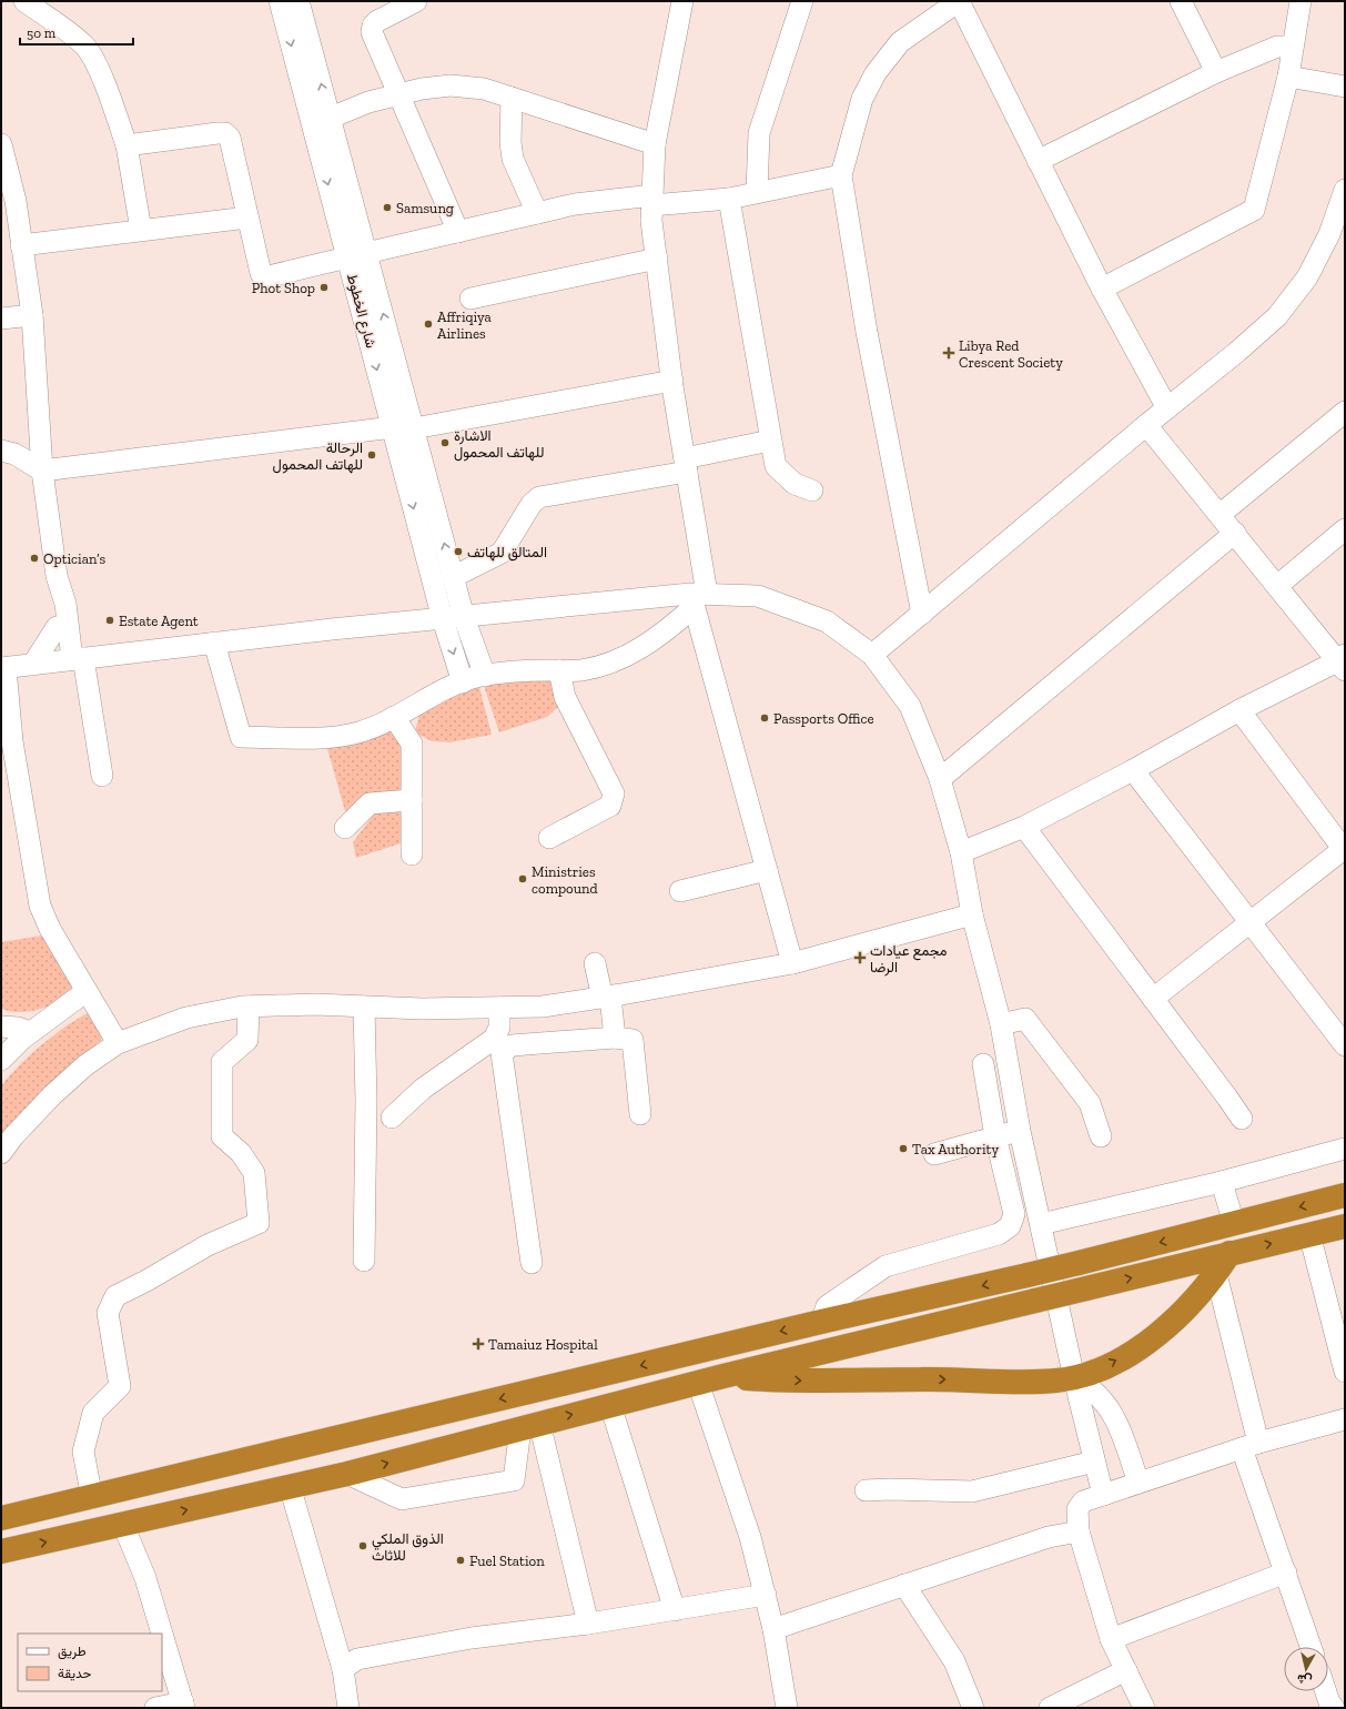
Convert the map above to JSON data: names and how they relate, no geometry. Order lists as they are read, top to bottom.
{
  "streets": {
    "street": ["شارع الخطوط"]
  },
  "places": {
    "other": [
      "Samsung",
      "Phot Shop",
      "Affriqiya Airlines",
      "الاشارة للهاتف المحمول",
      "الرحالة للهاتف المحمول",
      "المتالق للهاتف",
      "Optician’s",
      "Estate Agent",
      "Passports Office",
      "Ministries compound",
      "Tax Authority",
      "الذوق الملكي للاثاث",
      "Fuel Station"
    ],
    "health": ["Libya Red Crescent Society", "مجمع عيادات الرضا", "Tamaiuz Hospital"]
  },
  "legend": ["طريق", "حديقة"],
  "scale_bar": "50 m",
  "north": "bottom"
}
